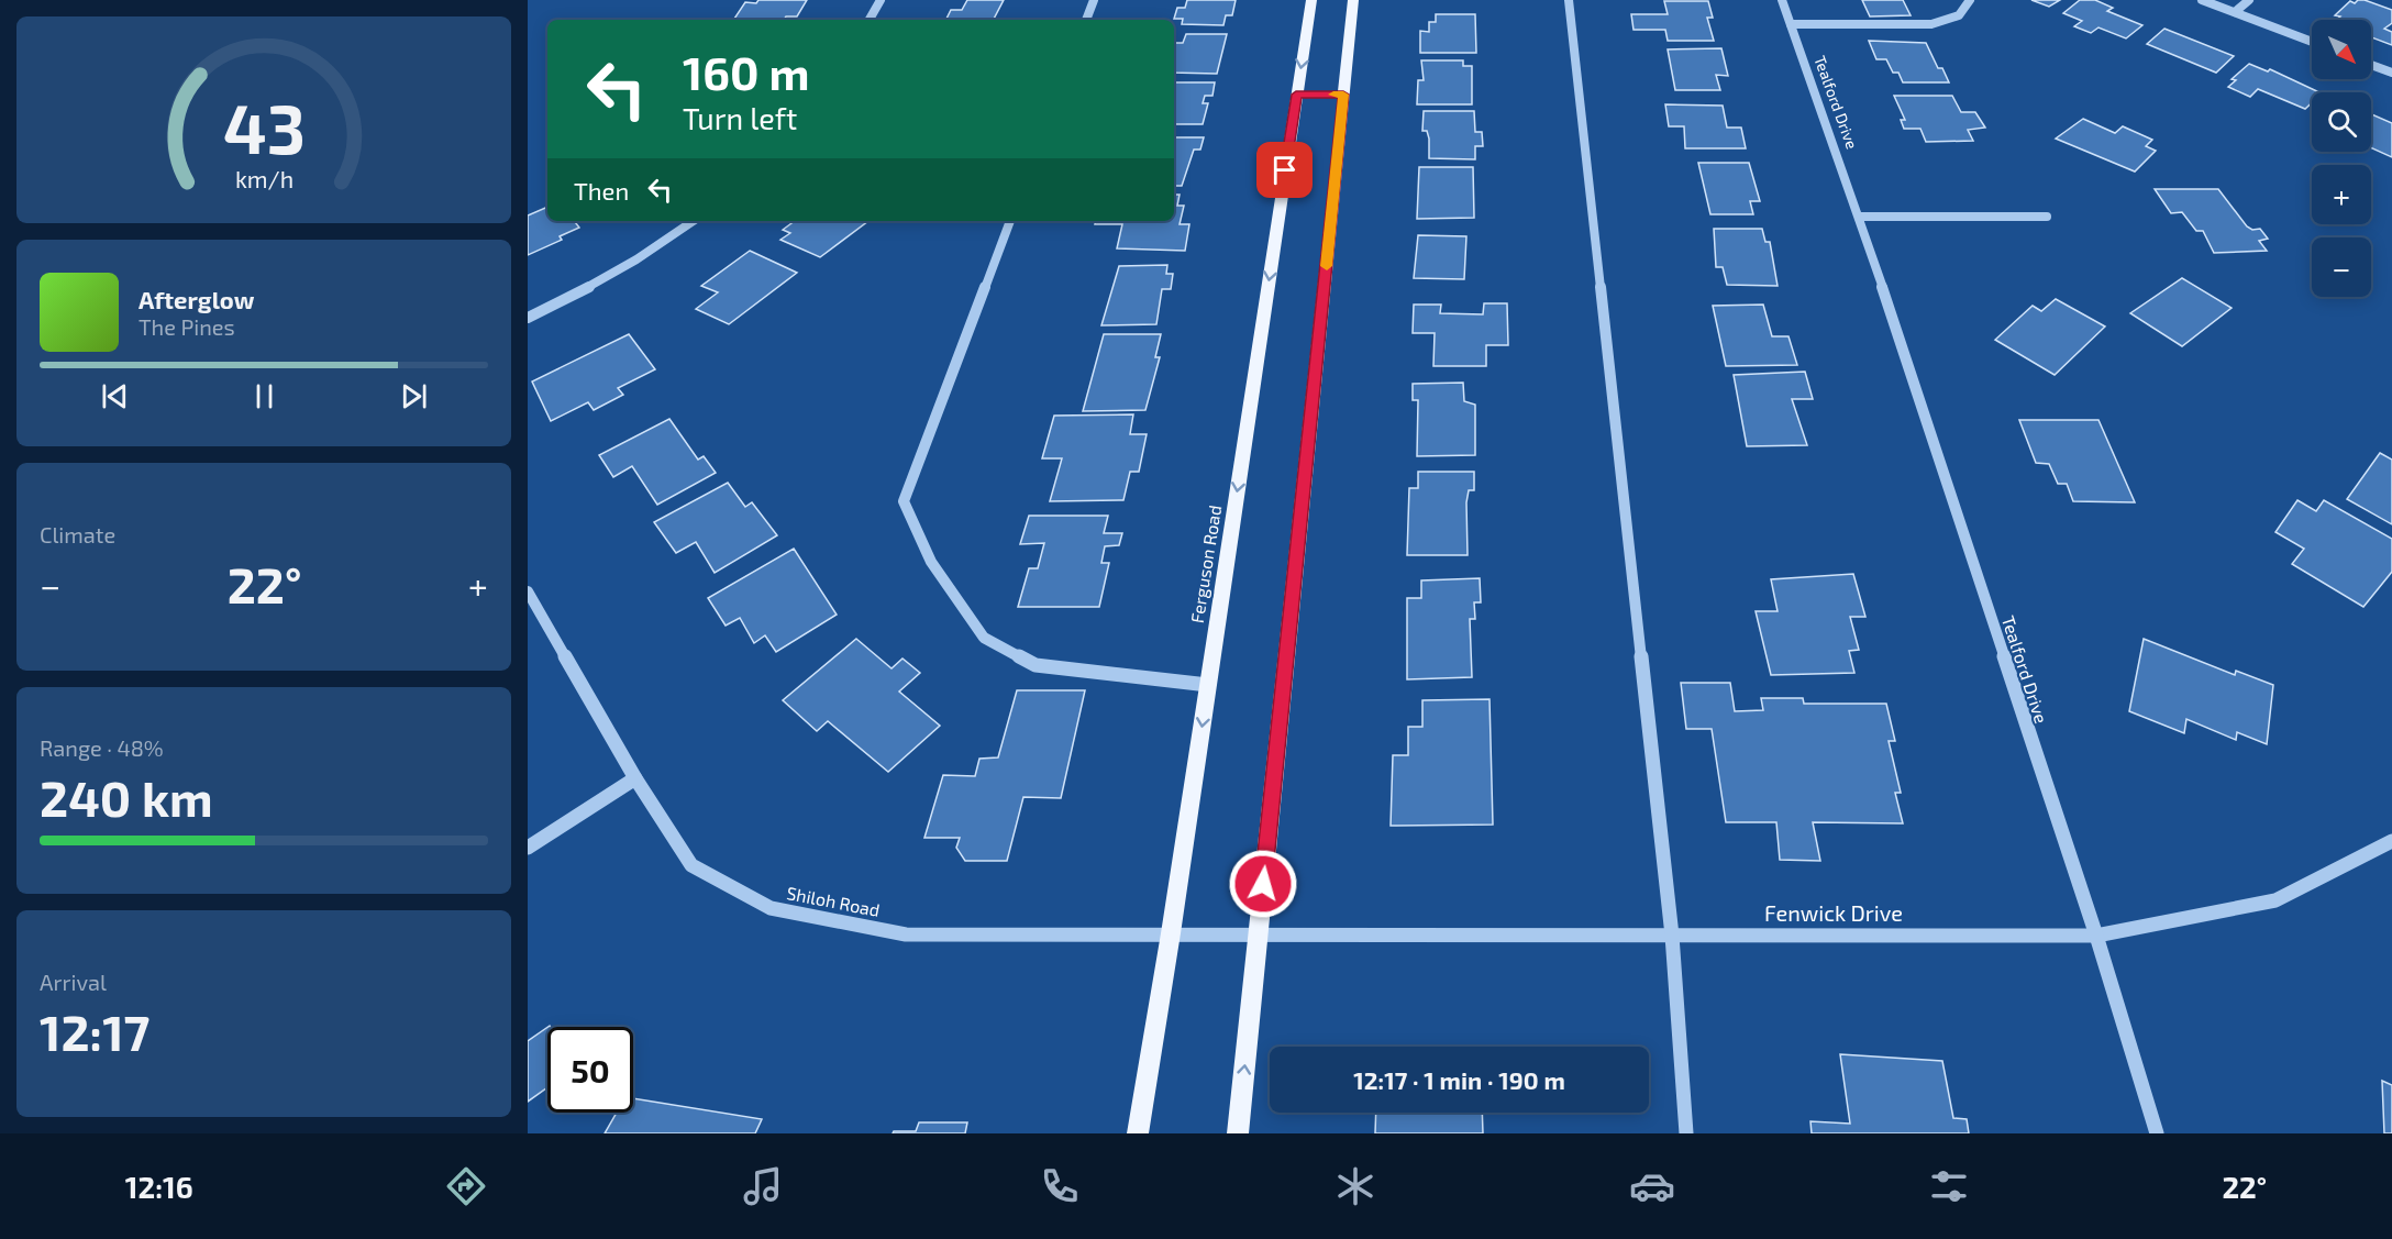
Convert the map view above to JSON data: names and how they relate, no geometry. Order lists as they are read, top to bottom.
{
  "streets": {
    "main road": ["Ferguson Road"],
    "street": ["Tealford Drive", "Shiloh Road", "Fenwick Drive"]
  },
  "crossings": [
    ["Tealford Drive", "Fenwick Drive"],
    ["Ferguson Road", "Shiloh Road"],
    ["Shiloh Road", "Fenwick Drive"]
  ],
  "north": "bottom right",
  "page": {
    "map_buttons": ["+", "−"],
    "turn": ["160 m", "Turn left"],
    "then": "Then",
    "song": ["Afterglow", "The Pines"],
    "tile": [
      "Climate",
      ["Range · 48%", "240 km"],
      ["Arrival", "12:17"]
    ],
    "heat": ["−", "22°", "+"],
    "limit": "50",
    "trip": "12:17 · 1 min · 190 m",
    "tabs": ["12:16", "22°"],
    "gauge": ["43", "km/h"]
  }
}
